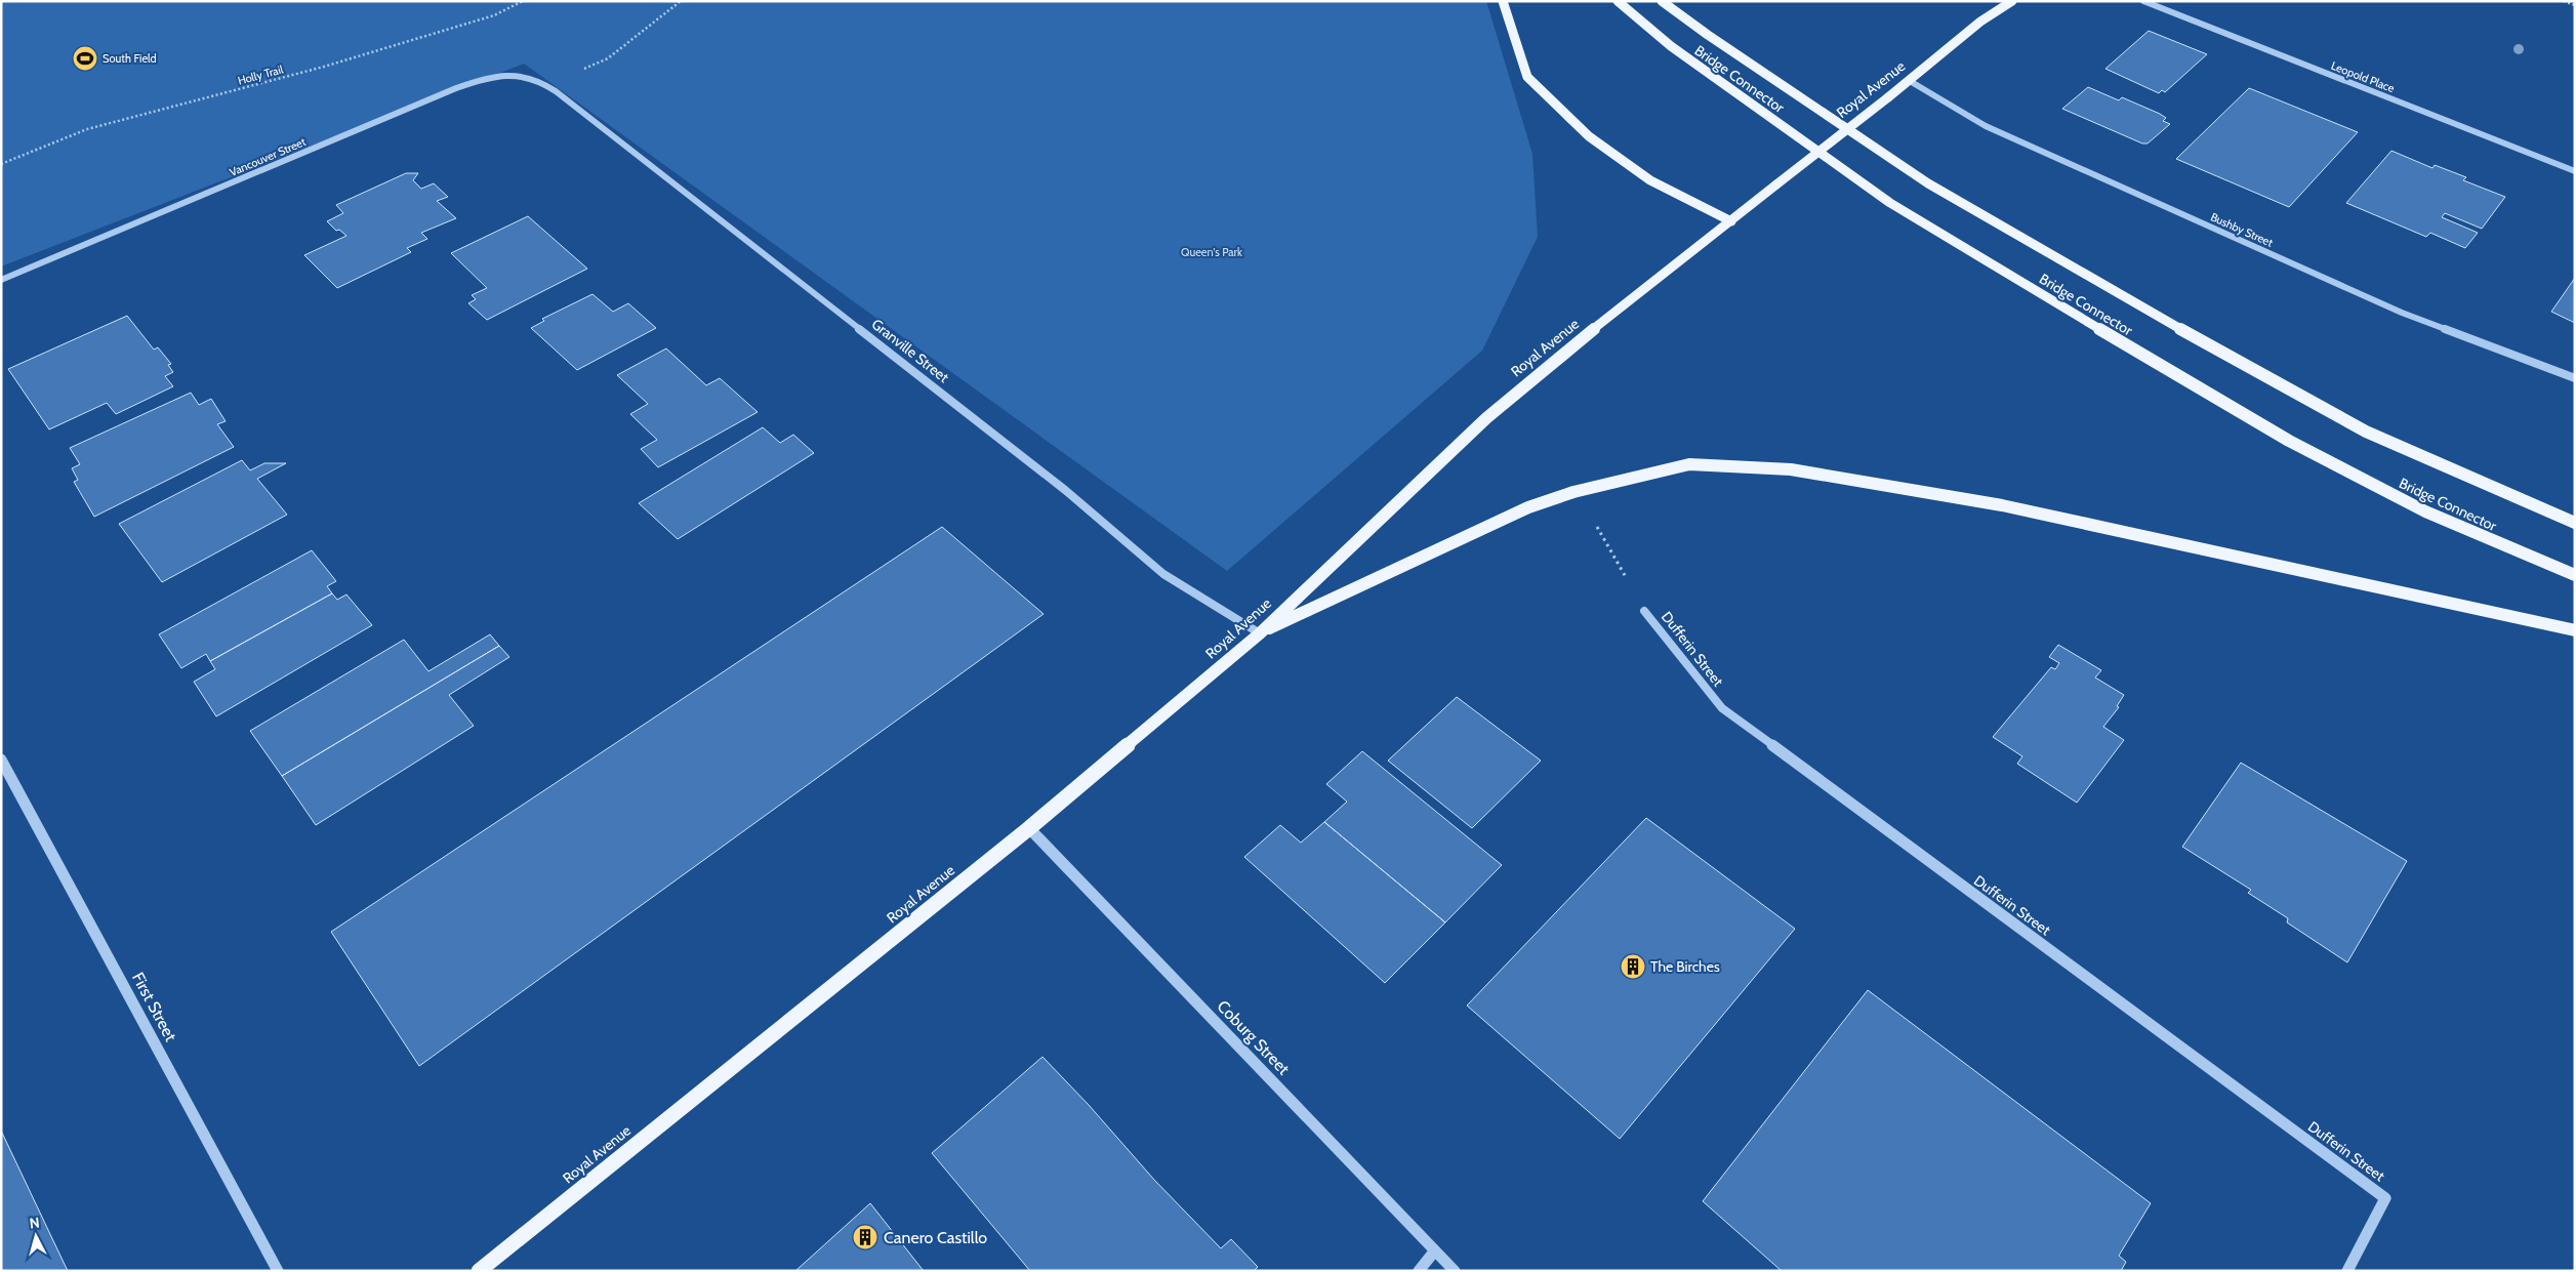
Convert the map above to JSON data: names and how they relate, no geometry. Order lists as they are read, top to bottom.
{
  "streets": {
    "main road": ["Bridge Connector", "Royal Avenue"],
    "street": [
      "Leopold Place",
      "Vancouver Street",
      "Bushby Street",
      "Granville Street",
      "Dufferin Street",
      "First Street",
      "Coburg Street"
    ],
    "path": ["Holly Trail"]
  },
  "crossings": [
    ["Royal Avenue", "Bushby Street"],
    ["Royal Avenue", "Granville Street"],
    ["Royal Avenue", "Coburg Street"],
    ["Vancouver Street", "Granville Street"]
  ],
  "parks": ["Queen's Park"],
  "places": {
    "sports": ["South Field"],
    "building": ["The Birches", "Canero Castillo"]
  },
  "north": "top"
}
